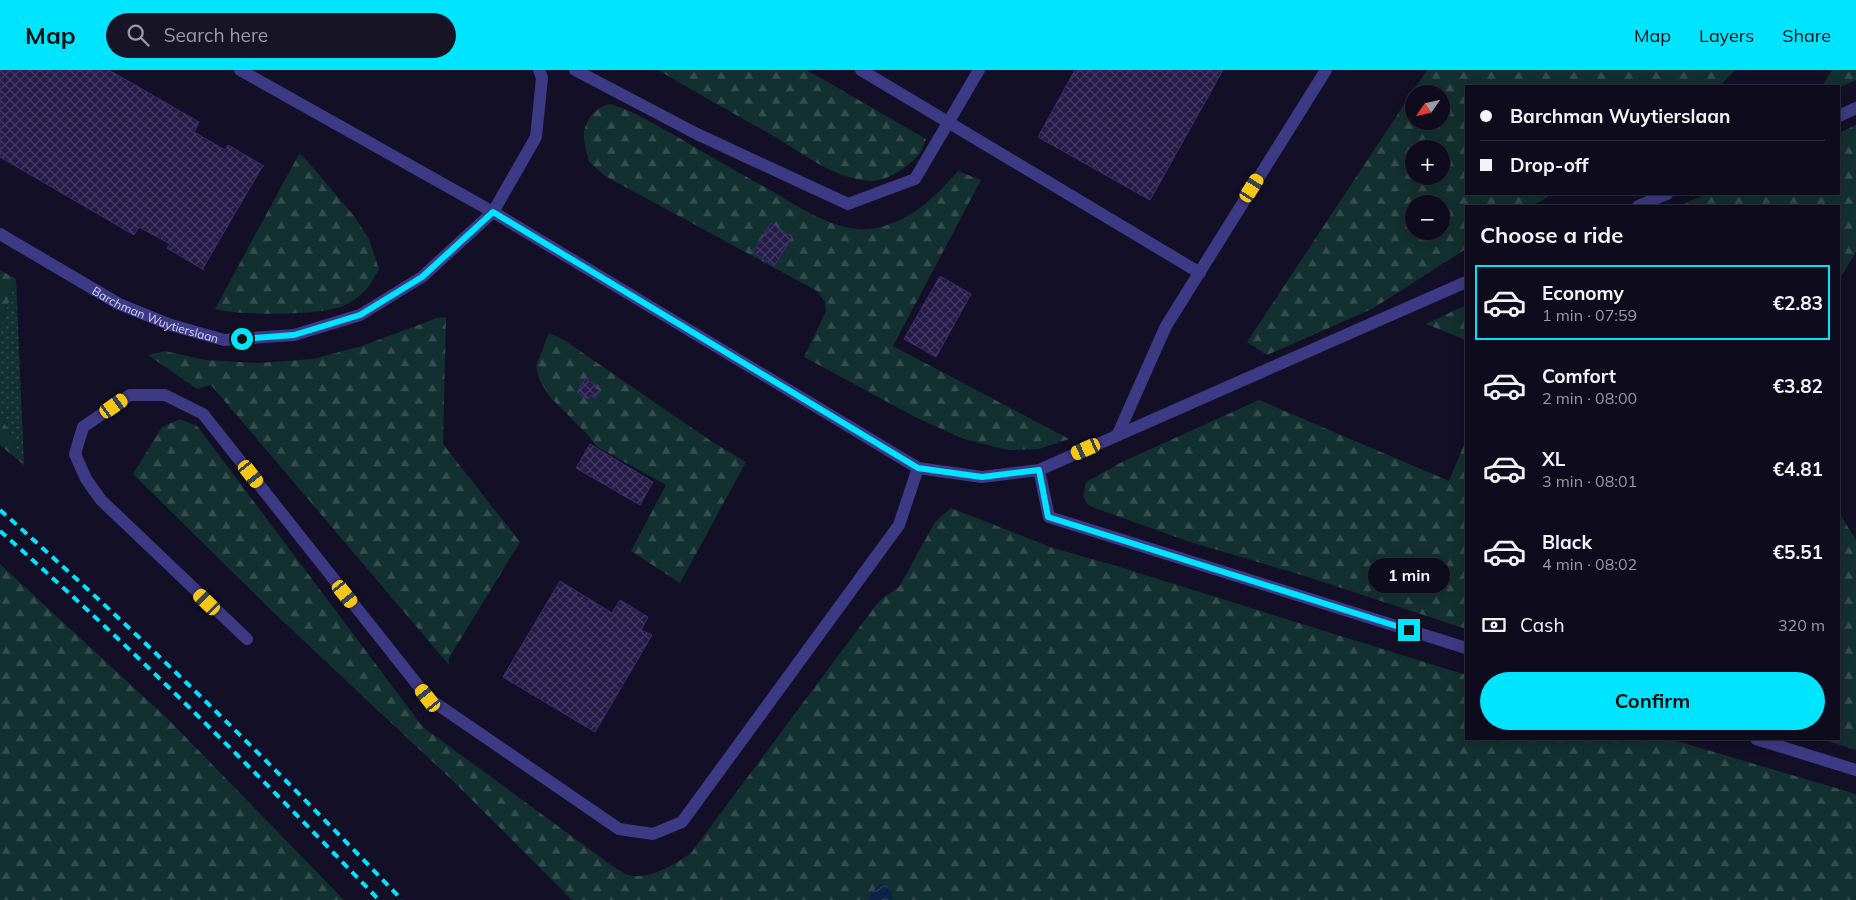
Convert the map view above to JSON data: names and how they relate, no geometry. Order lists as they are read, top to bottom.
{
  "streets": {
    "street": ["Barchman Wuytierslaan"]
  },
  "north": "bottom left",
  "page": {
    "header": "Map",
    "search": "Search here",
    "nav": ["Map", "Layers", "Share"],
    "map_buttons": ["+", "−"],
    "banner": ["Barchman Wuytierslaan", "Drop-off"],
    "heading": "Choose a ride",
    "list": [
      {
        "name": "Economy",
        "note": "1 min · 07:59",
        "value": "€2.83"
      },
      {
        "name": "Comfort",
        "note": "2 min · 08:00",
        "value": "€3.82"
      },
      {
        "name": "XL",
        "note": "3 min · 08:01",
        "value": "€4.81"
      },
      {
        "name": "Black",
        "note": "4 min · 08:02",
        "value": "€5.51"
      }
    ],
    "bubble": "1 min",
    "pay": ["Cash", "320 m"],
    "buttons": "Confirm"
  }
}
